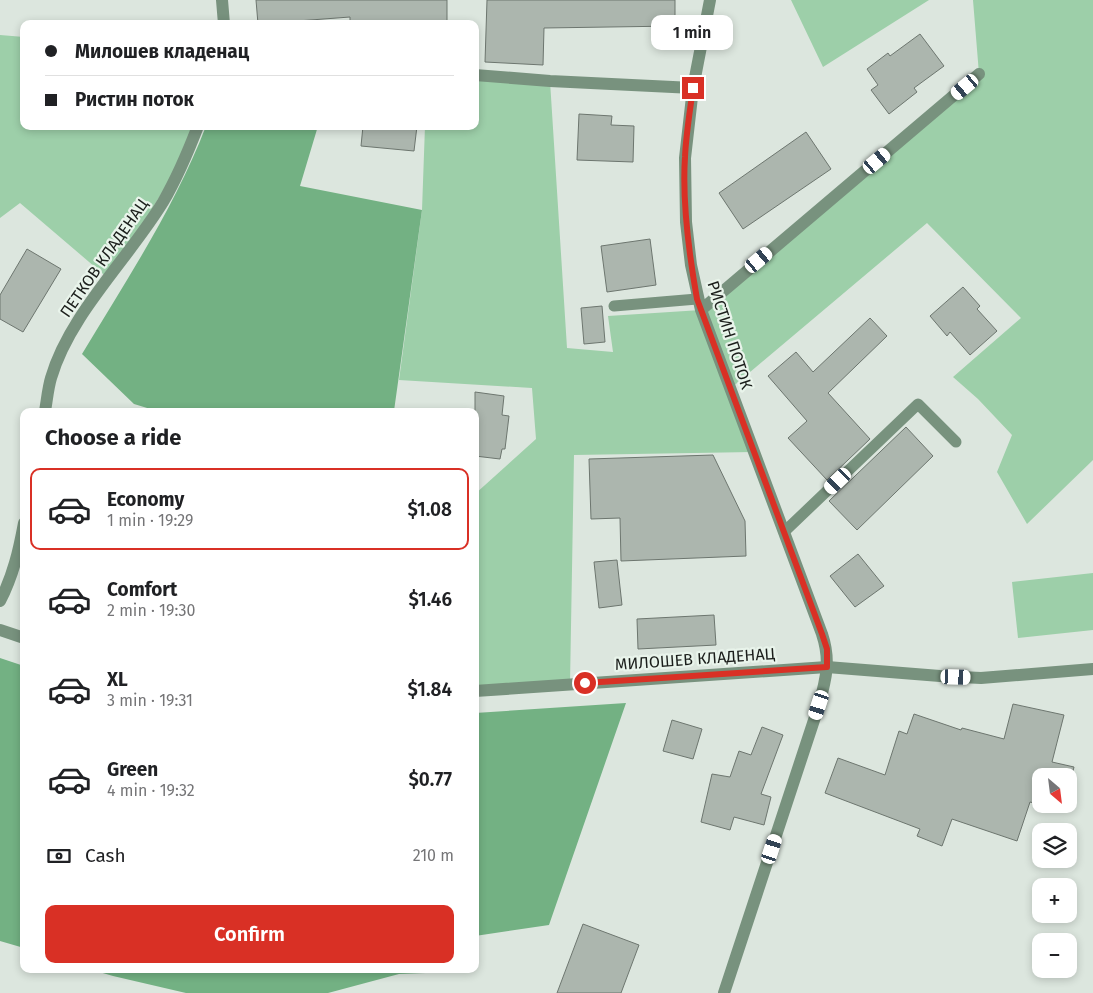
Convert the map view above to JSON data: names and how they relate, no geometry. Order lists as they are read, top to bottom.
{
  "streets": {
    "street": ["ПЕТКОВ КЛАДЕНАЦ", "РИСТИН ПОТОК", "МИЛОШЕВ КЛАДЕНАЦ"]
  },
  "crossings": [
    ["РИСТИН ПОТОК", "МИЛОШЕВ КЛАДЕНАЦ"]
  ],
  "north": "bottom right",
  "page": {
    "bubble": "1 min",
    "banner": ["Милошев кладенац", "Ристин поток"],
    "heading": "Choose a ride",
    "list": [
      {
        "name": "Economy",
        "note": "1 min · 19:29",
        "value": "$1.08"
      },
      {
        "name": "Comfort",
        "note": "2 min · 19:30",
        "value": "$1.46"
      },
      {
        "name": "XL",
        "note": "3 min · 19:31",
        "value": "$1.84"
      },
      {
        "name": "Green",
        "note": "4 min · 19:32",
        "value": "$0.77"
      }
    ],
    "map_buttons": ["+", "−"],
    "pay": ["Cash", "210 m"],
    "buttons": "Confirm"
  }
}
